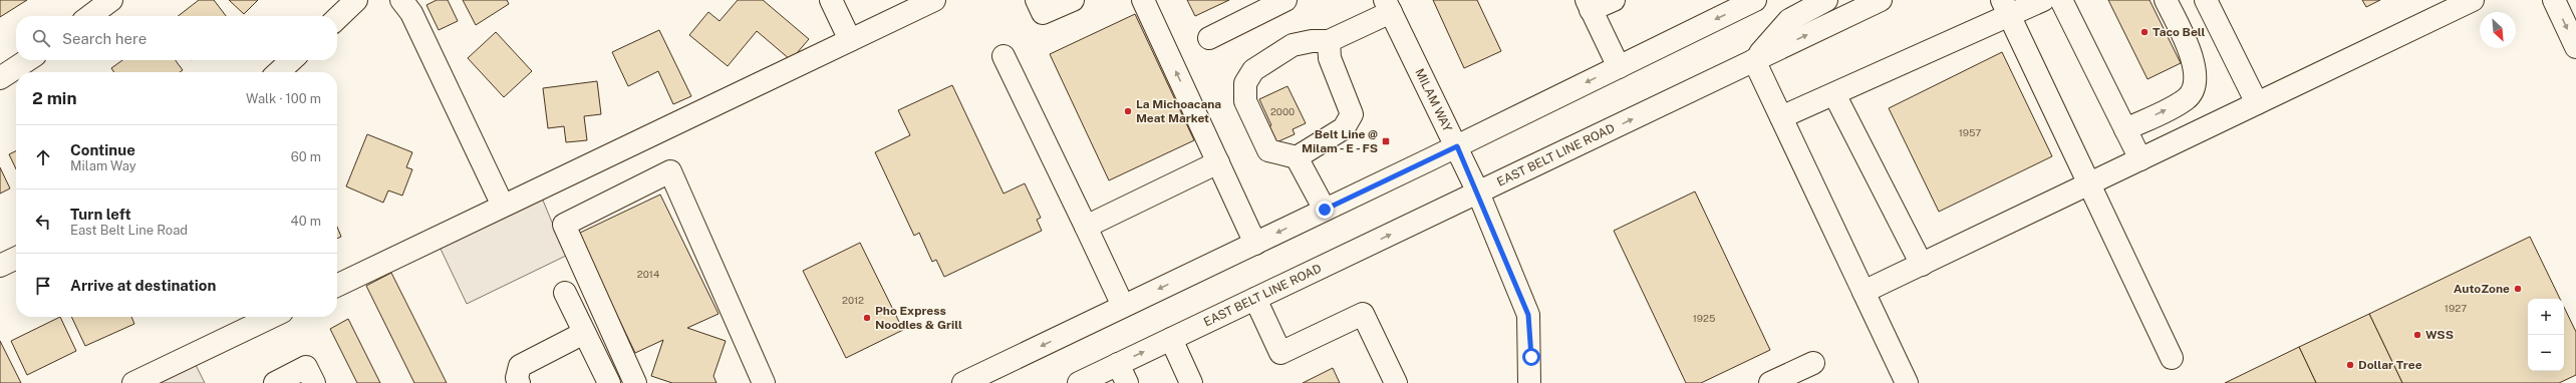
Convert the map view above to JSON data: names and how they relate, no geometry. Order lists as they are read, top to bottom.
{
  "streets": {
    "main road": ["MILAM WAY", "EAST BELT LINE ROAD"]
  },
  "crossings": [
    ["MILAM WAY", "EAST BELT LINE ROAD"]
  ],
  "places": {
    "other": [
      "Taco Bell",
      "La Michoacana Meat Market",
      "AutoZone",
      "Pho Express Noodles & Grill",
      "WSS",
      "Dollar Tree"
    ],
    "transit": ["Belt Line @ Milam - E - FS"]
  },
  "house_numbers": [
    "2000",
    "1957",
    "2014",
    "2012",
    "1927",
    "1925"
  ],
  "north": "bottom right",
  "page": {
    "search": "Search here",
    "heading": ["2 min", "Walk · 100 m"],
    "list": [
      ["Continue", "Milam Way", "60 m"],
      ["Turn left", "East Belt Line Road", "40 m"],
      "Arrive at destination"
    ],
    "map_buttons": ["+", "−"]
  }
}
